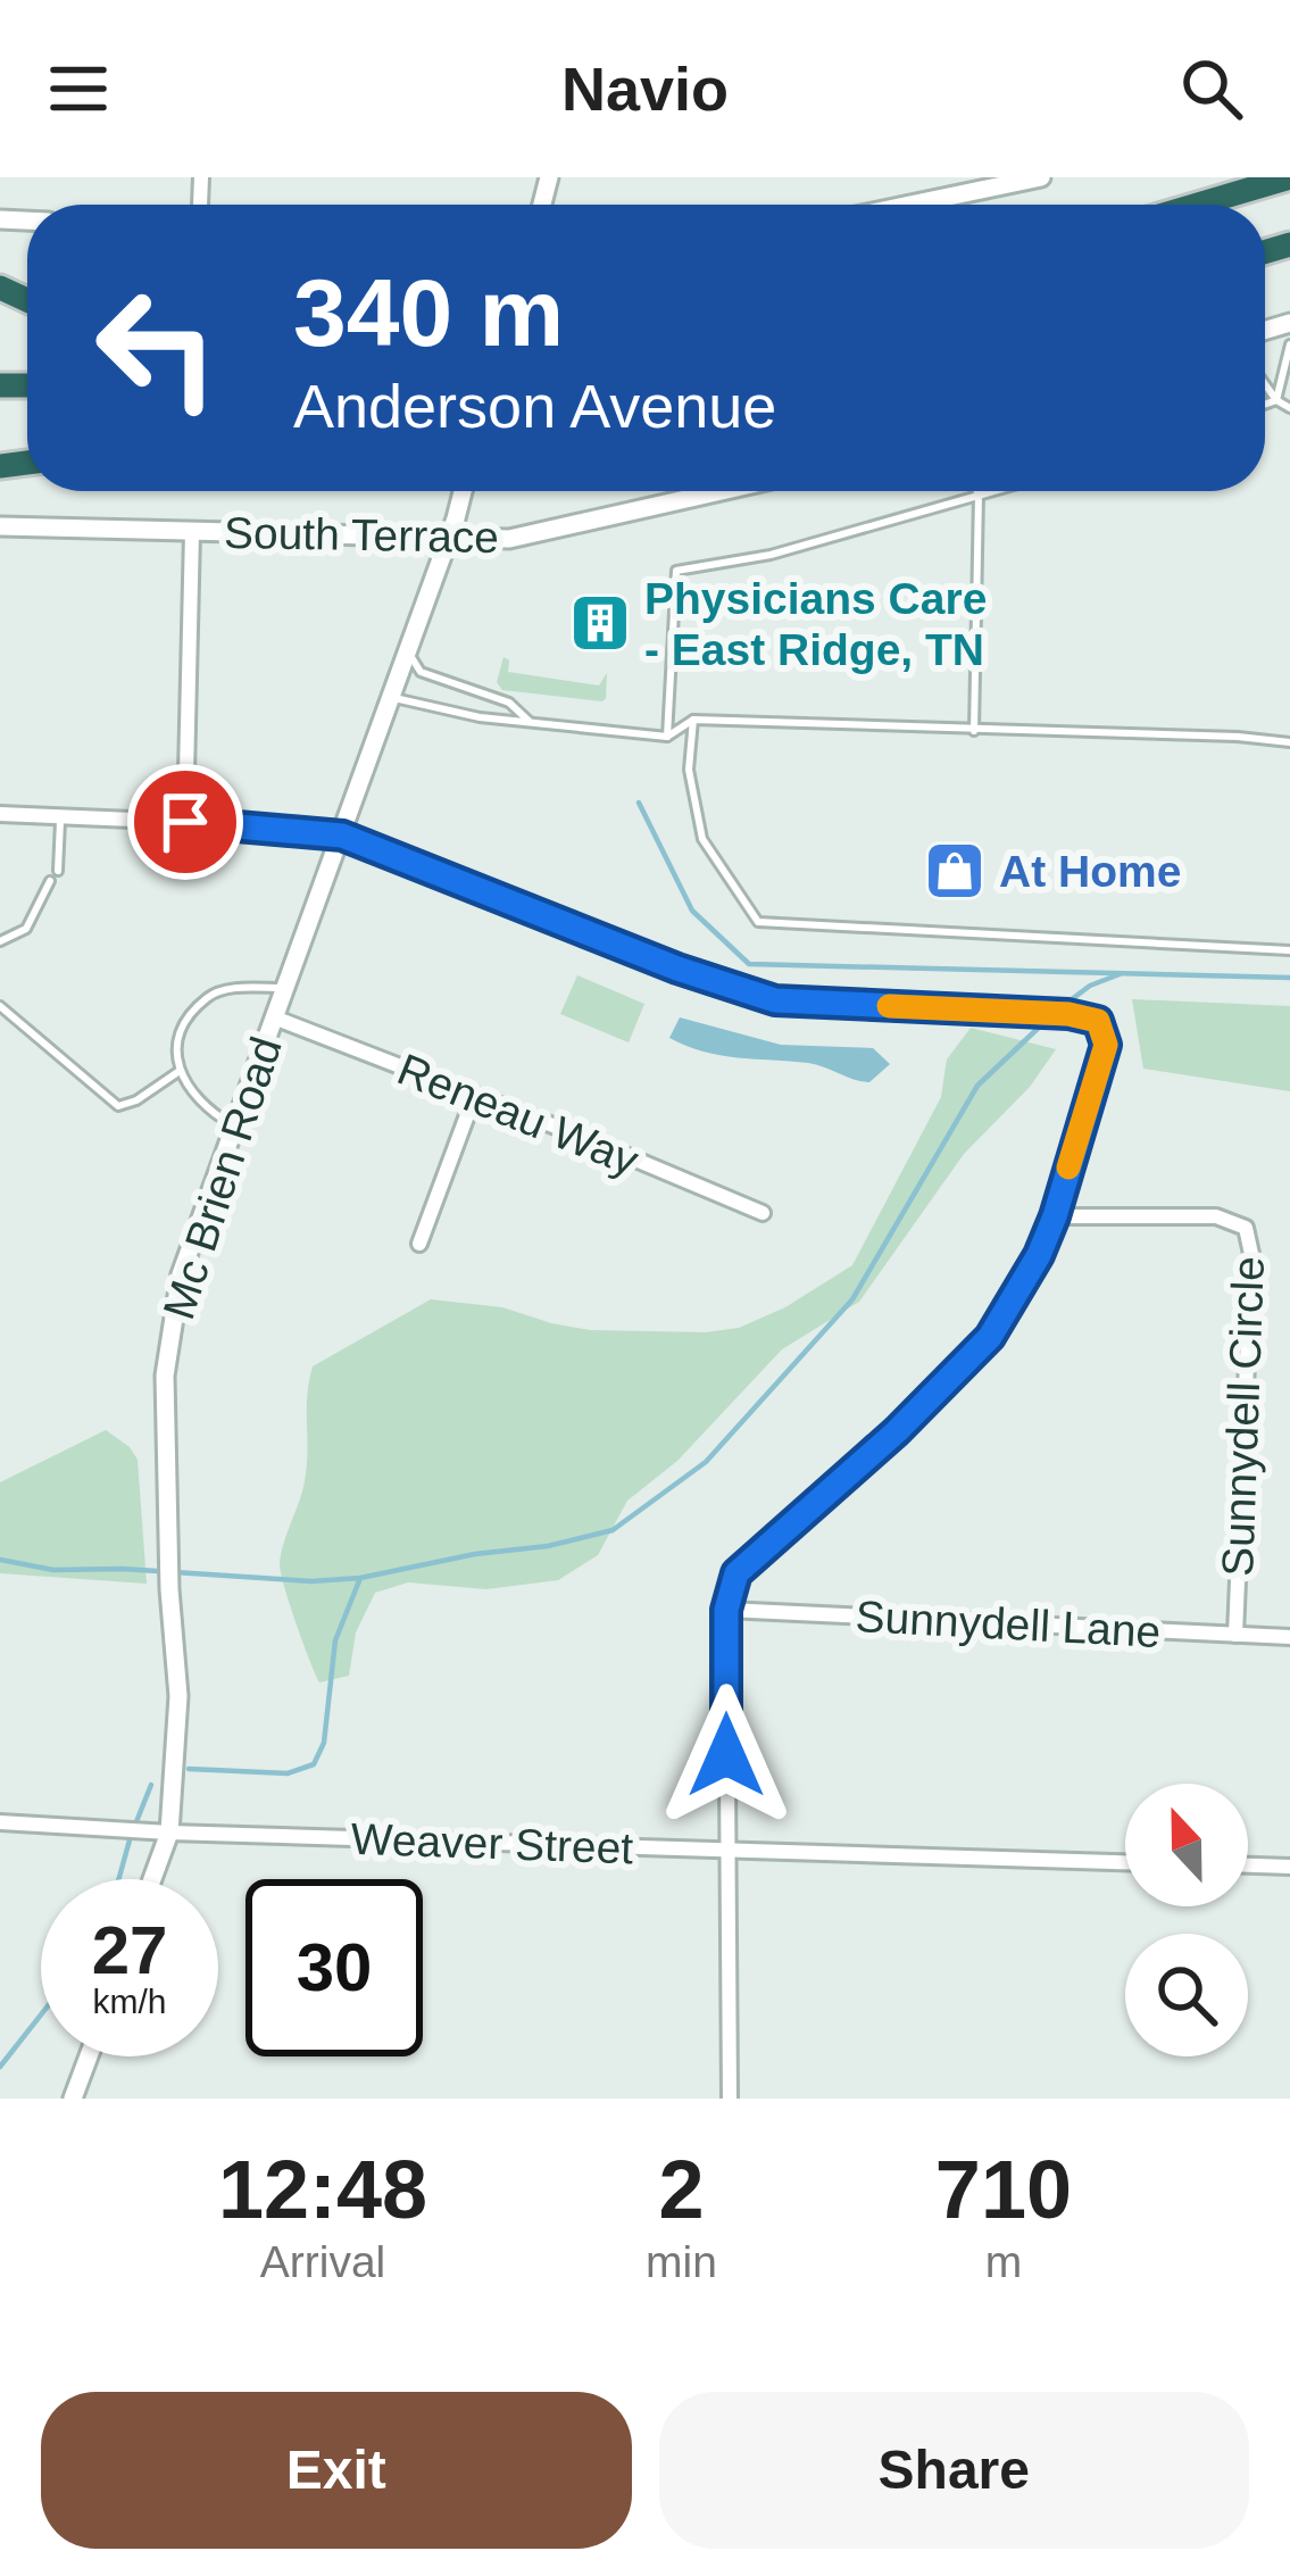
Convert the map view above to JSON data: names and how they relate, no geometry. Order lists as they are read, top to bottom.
{
  "streets": {
    "street": [
      "South Terrace",
      "Reneau Way",
      "Mc Brien Road",
      "Sunnydell Circle",
      "Sunnydell Lane",
      "Weaver Street"
    ]
  },
  "crossings": [
    ["South Terrace", "Mc Brien Road"],
    ["Reneau Way", "Mc Brien Road"],
    ["Mc Brien Road", "Weaver Street"],
    ["Sunnydell Circle", "Sunnydell Lane"]
  ],
  "places": {
    "building": ["Physicians Care - East Ridge, TN"],
    "shop": ["At Home"]
  },
  "north": "top",
  "page": {
    "header": "Navio",
    "turn": ["340 m", "Anderson Avenue"],
    "speed": "27 km/h",
    "limit": "30",
    "eta": [
      "12:48",
      "Arrival",
      "2",
      "min",
      "710",
      "m"
    ],
    "buttons": ["Exit", "Share"]
  }
}
